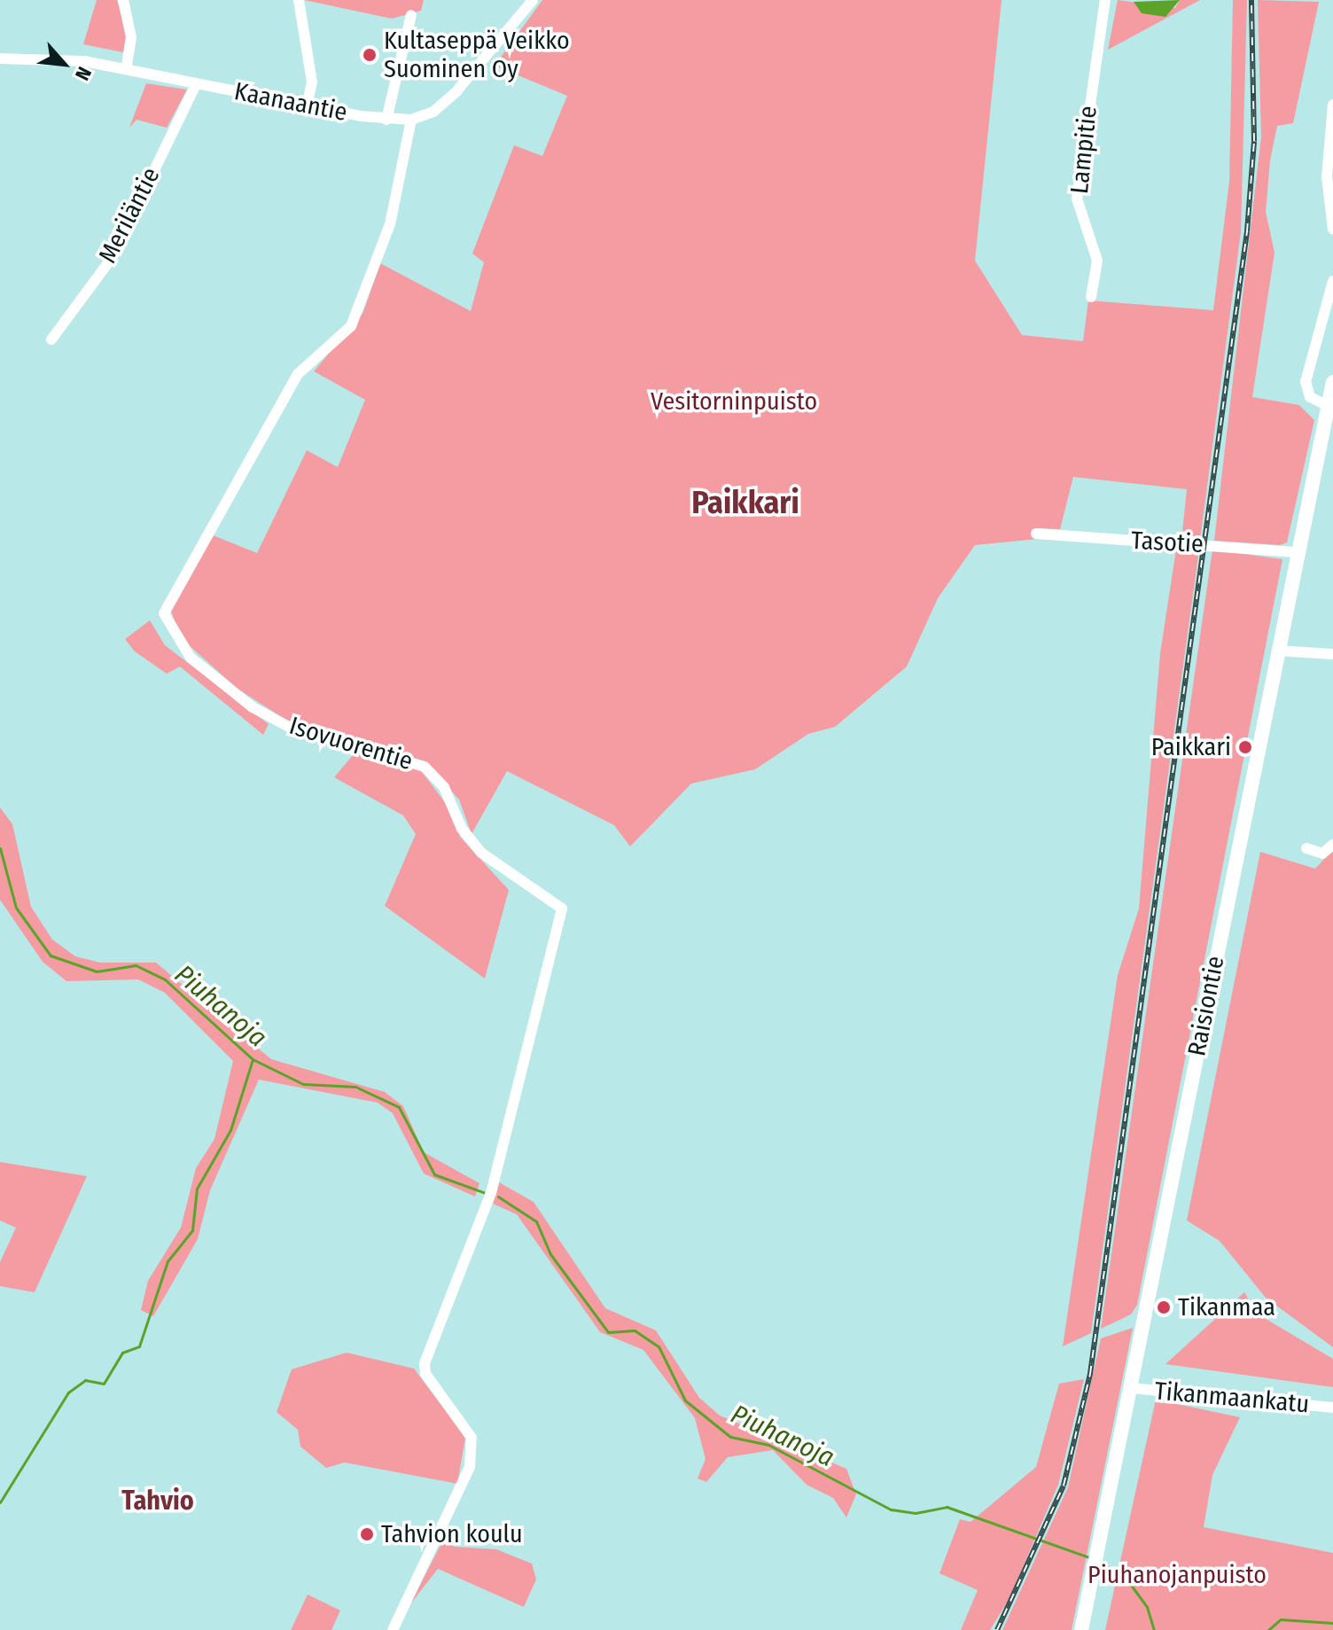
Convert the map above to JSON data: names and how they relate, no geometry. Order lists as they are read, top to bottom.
{
  "streets": {
    "main road": ["Raisiontie"],
    "street": [
      "Kaanaantie",
      "Lampitie",
      "Meriläntie",
      "Tasotie",
      "Isovuorentie",
      "Tikanmaankatu"
    ]
  },
  "crossings": [
    ["Kaanaantie", "Meriläntie"],
    ["Kaanaantie", "Isovuorentie"],
    ["Tasotie", "Raisiontie"],
    ["Raisiontie", "Tikanmaankatu"]
  ],
  "districts": ["Paikkari", "Tahvio"],
  "water": ["Piuhanoja"],
  "parks": ["Vesitorninpuisto", "Piuhanojanpuisto"],
  "places": [
    "Kultaseppä Veikko Suominen Oy",
    "Paikkari",
    "Tikanmaa",
    "Tahvion koulu"
  ],
  "north": "bottom right"
}
